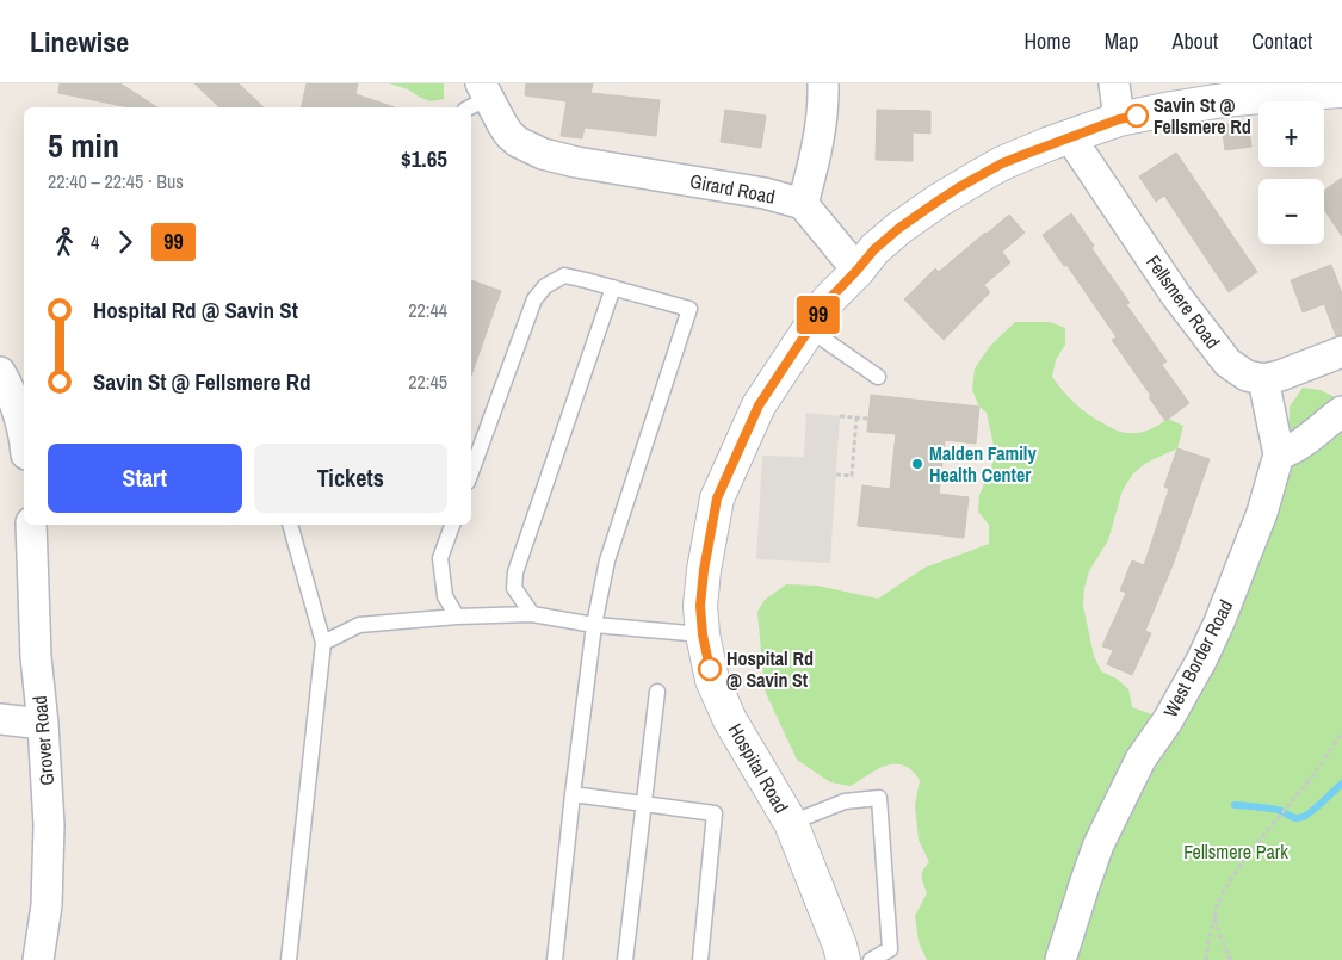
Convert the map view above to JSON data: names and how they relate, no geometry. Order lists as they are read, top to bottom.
{
  "streets": {
    "street": [
      "Girard Road",
      "Fellsmere Road",
      "West Border Road",
      "Grover Road",
      "Hospital Road"
    ]
  },
  "crossings": [
    ["Fellsmere Road", "West Border Road"],
    ["Fellsmere Road", "Hospital Road"]
  ],
  "parks": ["Fellsmere Park"],
  "places": ["Savin St @ Fellsmere Rd", "Malden Family Health Center", "Hospital Rd @ Savin St"],
  "lines": ["bus line 99"],
  "page": {
    "header": "Linewise",
    "nav": [
      "Home",
      "Map",
      "About",
      "Contact"
    ],
    "on_map": "99",
    "map_buttons": ["+", "−"],
    "heading": ["5 min", "22:40 – 22:45 · Bus", "$1.65"],
    "legs": ["4", "99"],
    "list": [
      {
        "name": "Hospital Rd @ Savin St",
        "value": "22:44"
      },
      {
        "name": "Savin St @ Fellsmere Rd",
        "value": "22:45"
      }
    ],
    "buttons": ["Start", "Tickets"]
  }
}
